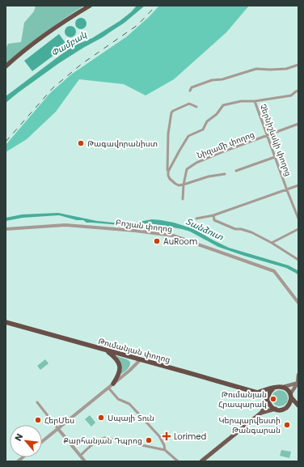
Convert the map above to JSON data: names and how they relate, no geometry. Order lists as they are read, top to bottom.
{
  "streets": {
    "highway": ["Թումանյան փողոց"],
    "street": ["Չերնիշևսկի փողոց", "Նիզամի փողոց", "Բոշյան փողոց"]
  },
  "crossings": [
    ["Չերնիշևսկի փողոց", "Նիզամի փողոց"]
  ],
  "water": ["Փամբակ", "Տանձուտ"],
  "places": {
    "other": [
      "Թագավորանիստ",
      "AuRoom",
      "Թումանյան Հրապարակ",
      "Սպայի Տուն",
      "ՀերՄես",
      "Կերպարվեստի Թանգարան",
      "Քարհանյան Դպրոց"
    ],
    "health": ["Lorimed"]
  },
  "north": "top left"
}
